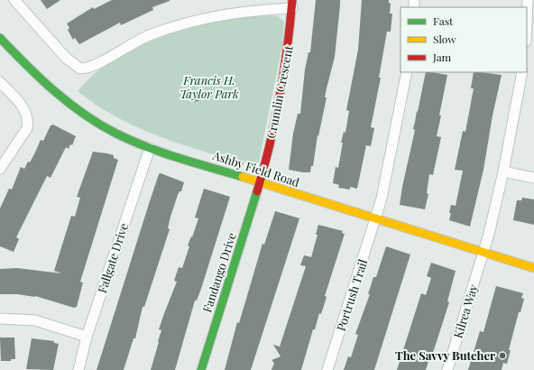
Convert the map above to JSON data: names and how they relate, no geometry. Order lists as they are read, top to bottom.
{
  "streets": {
    "street": [
      "Crumlin Crescent",
      "Ashby Field Road",
      "Fallgate Drive",
      "Fandango Drive",
      "Portrush Trail",
      "Kilrea Way"
    ]
  },
  "crossings": [
    ["Crumlin Crescent", "Ashby Field Road"],
    ["Crumlin Crescent", "Fandango Drive"],
    ["Ashby Field Road", "Fallgate Drive"],
    ["Ashby Field Road", "Fandango Drive"],
    ["Ashby Field Road", "Portrush Trail"],
    ["Ashby Field Road", "Kilrea Way"]
  ],
  "parks": ["Francis H. Taylor Park"],
  "places": ["The Savvy Butcher"],
  "legend": ["Fast", "Slow", "Jam"]
}
